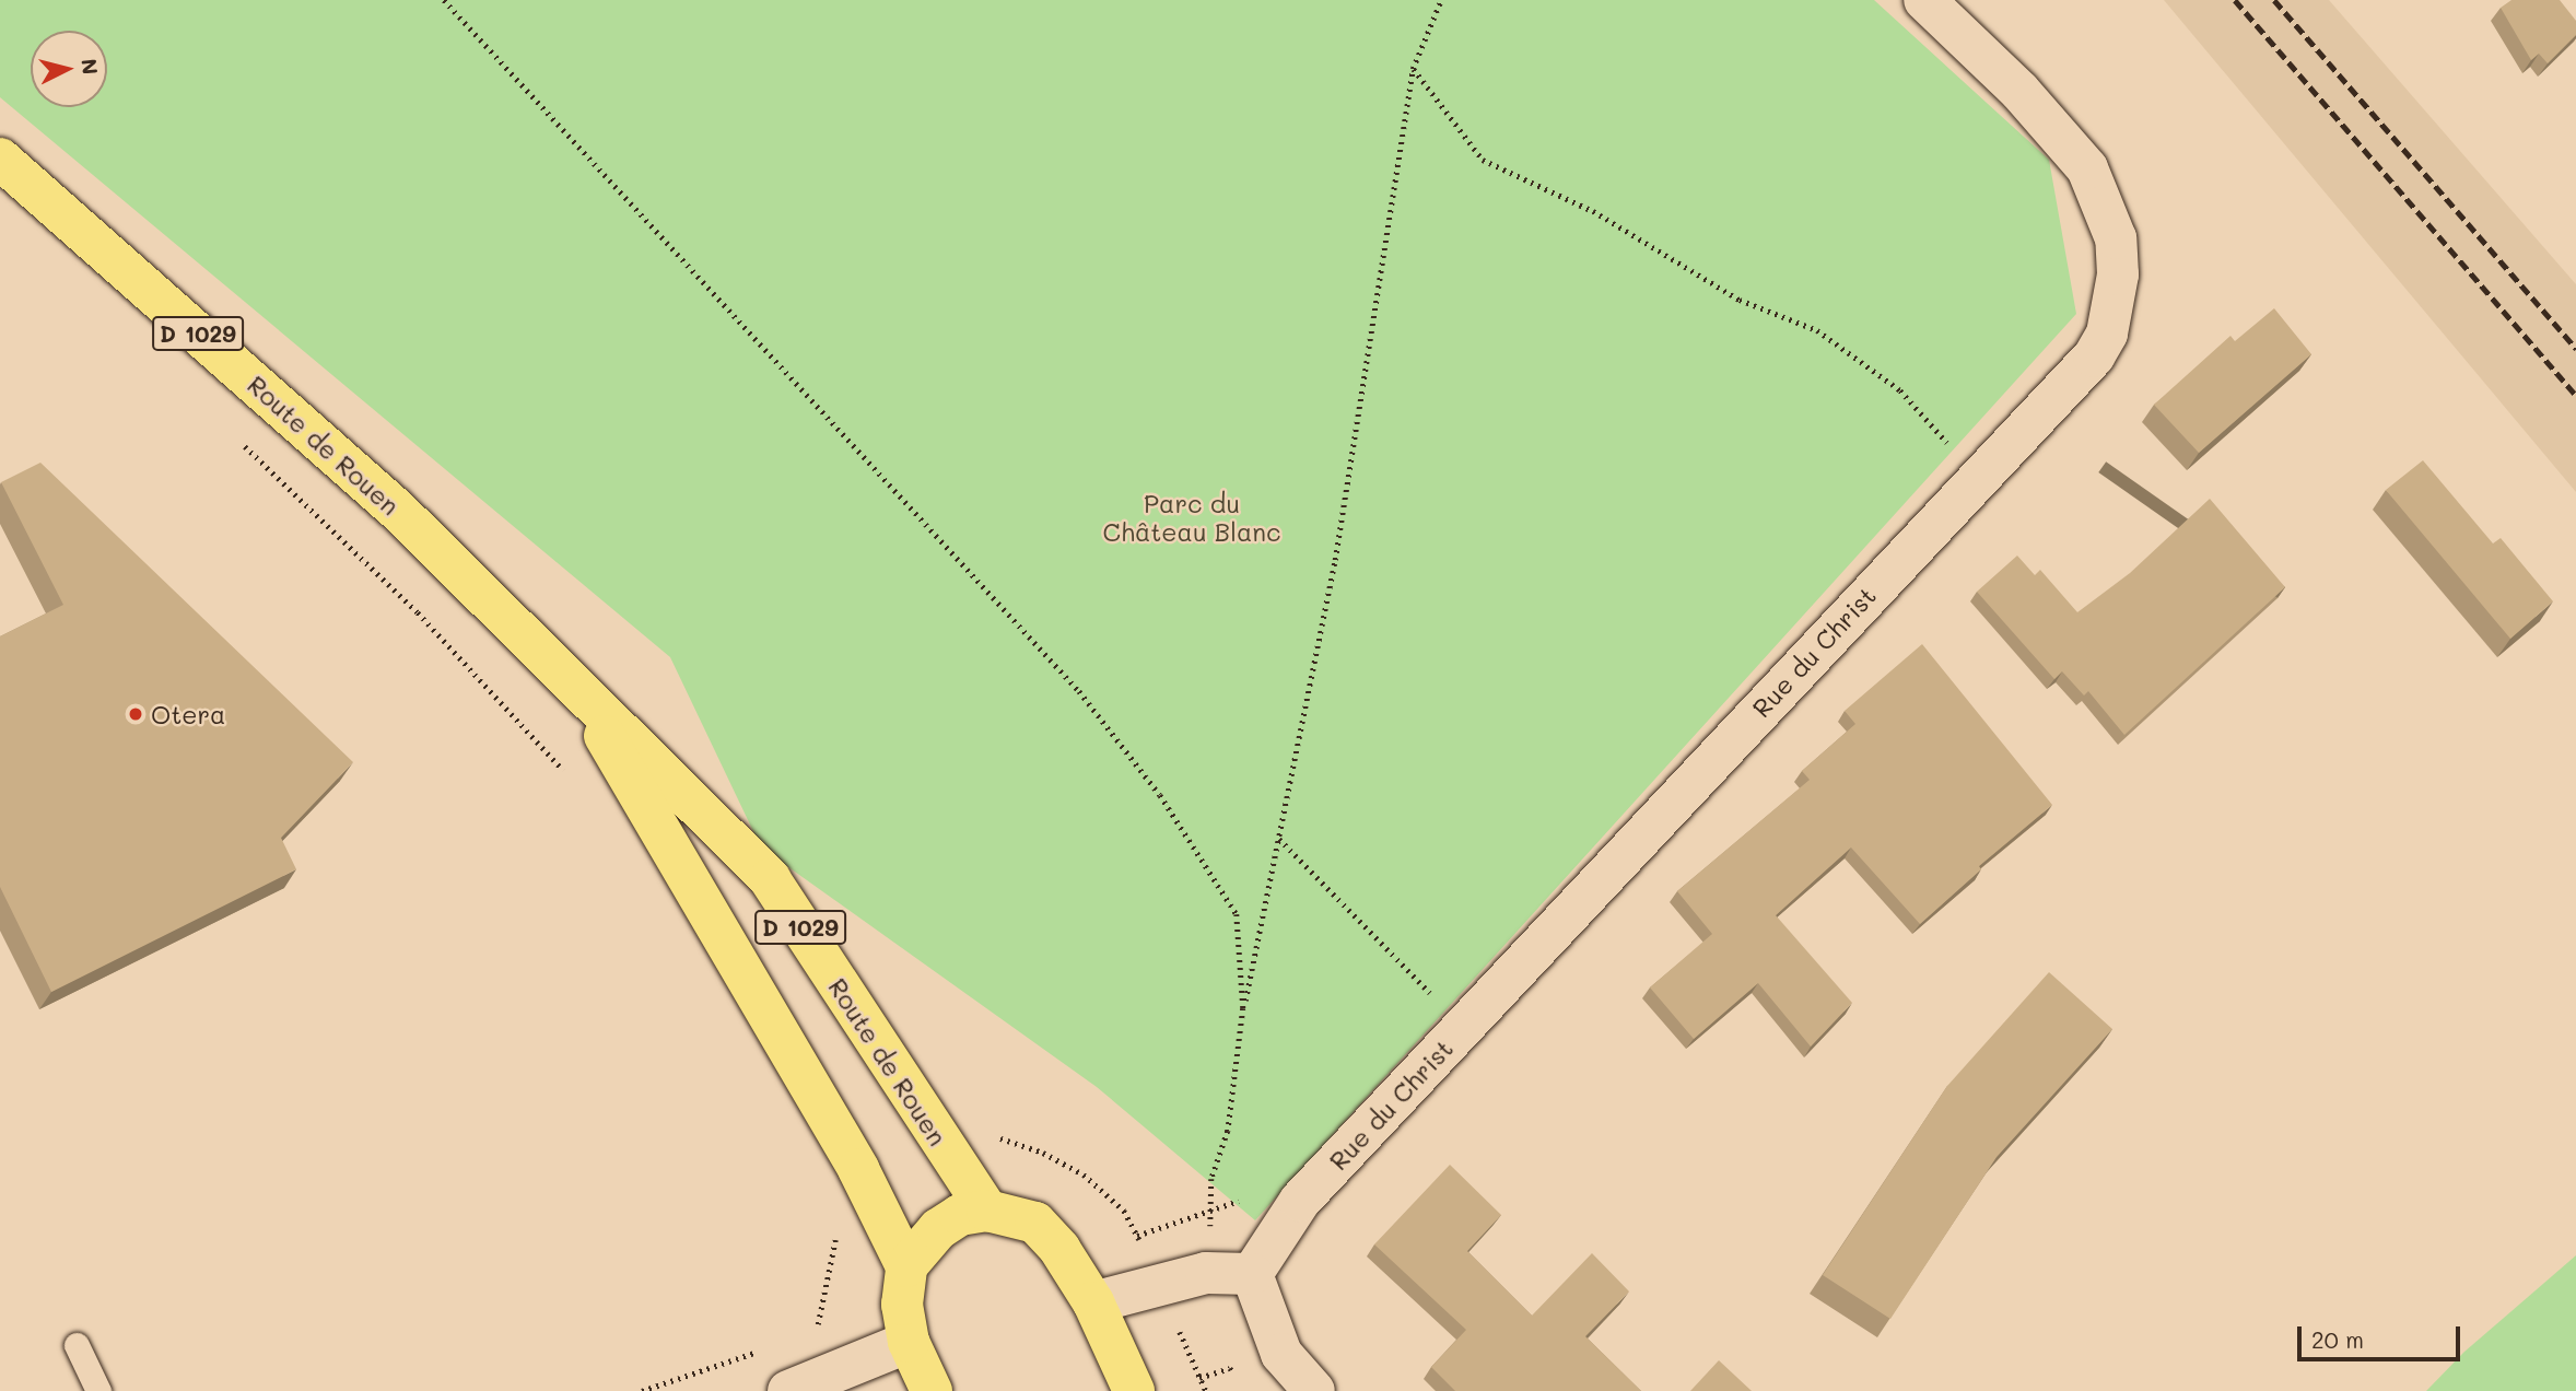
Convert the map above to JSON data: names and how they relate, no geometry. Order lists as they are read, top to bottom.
{
  "streets": {
    "main road": ["D 1029", "Route de Rouen"],
    "street": ["Rue du Christ"]
  },
  "parks": ["Parc du Château Blanc"],
  "places": ["Otera"],
  "scale_bar": "20 m",
  "north": "right"
}
